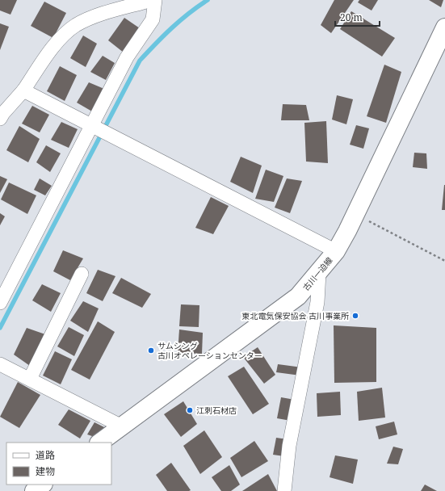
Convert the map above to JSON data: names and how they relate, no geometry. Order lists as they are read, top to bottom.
{
  "streets": {
    "main road": ["古川一迫線"]
  },
  "places": ["東北電気保安協会 古川事業所", "サムシング 古川オペレーションセンター", "江刺石材店"],
  "legend": ["道路", "建物"],
  "scale_bar": "20 m"
}
